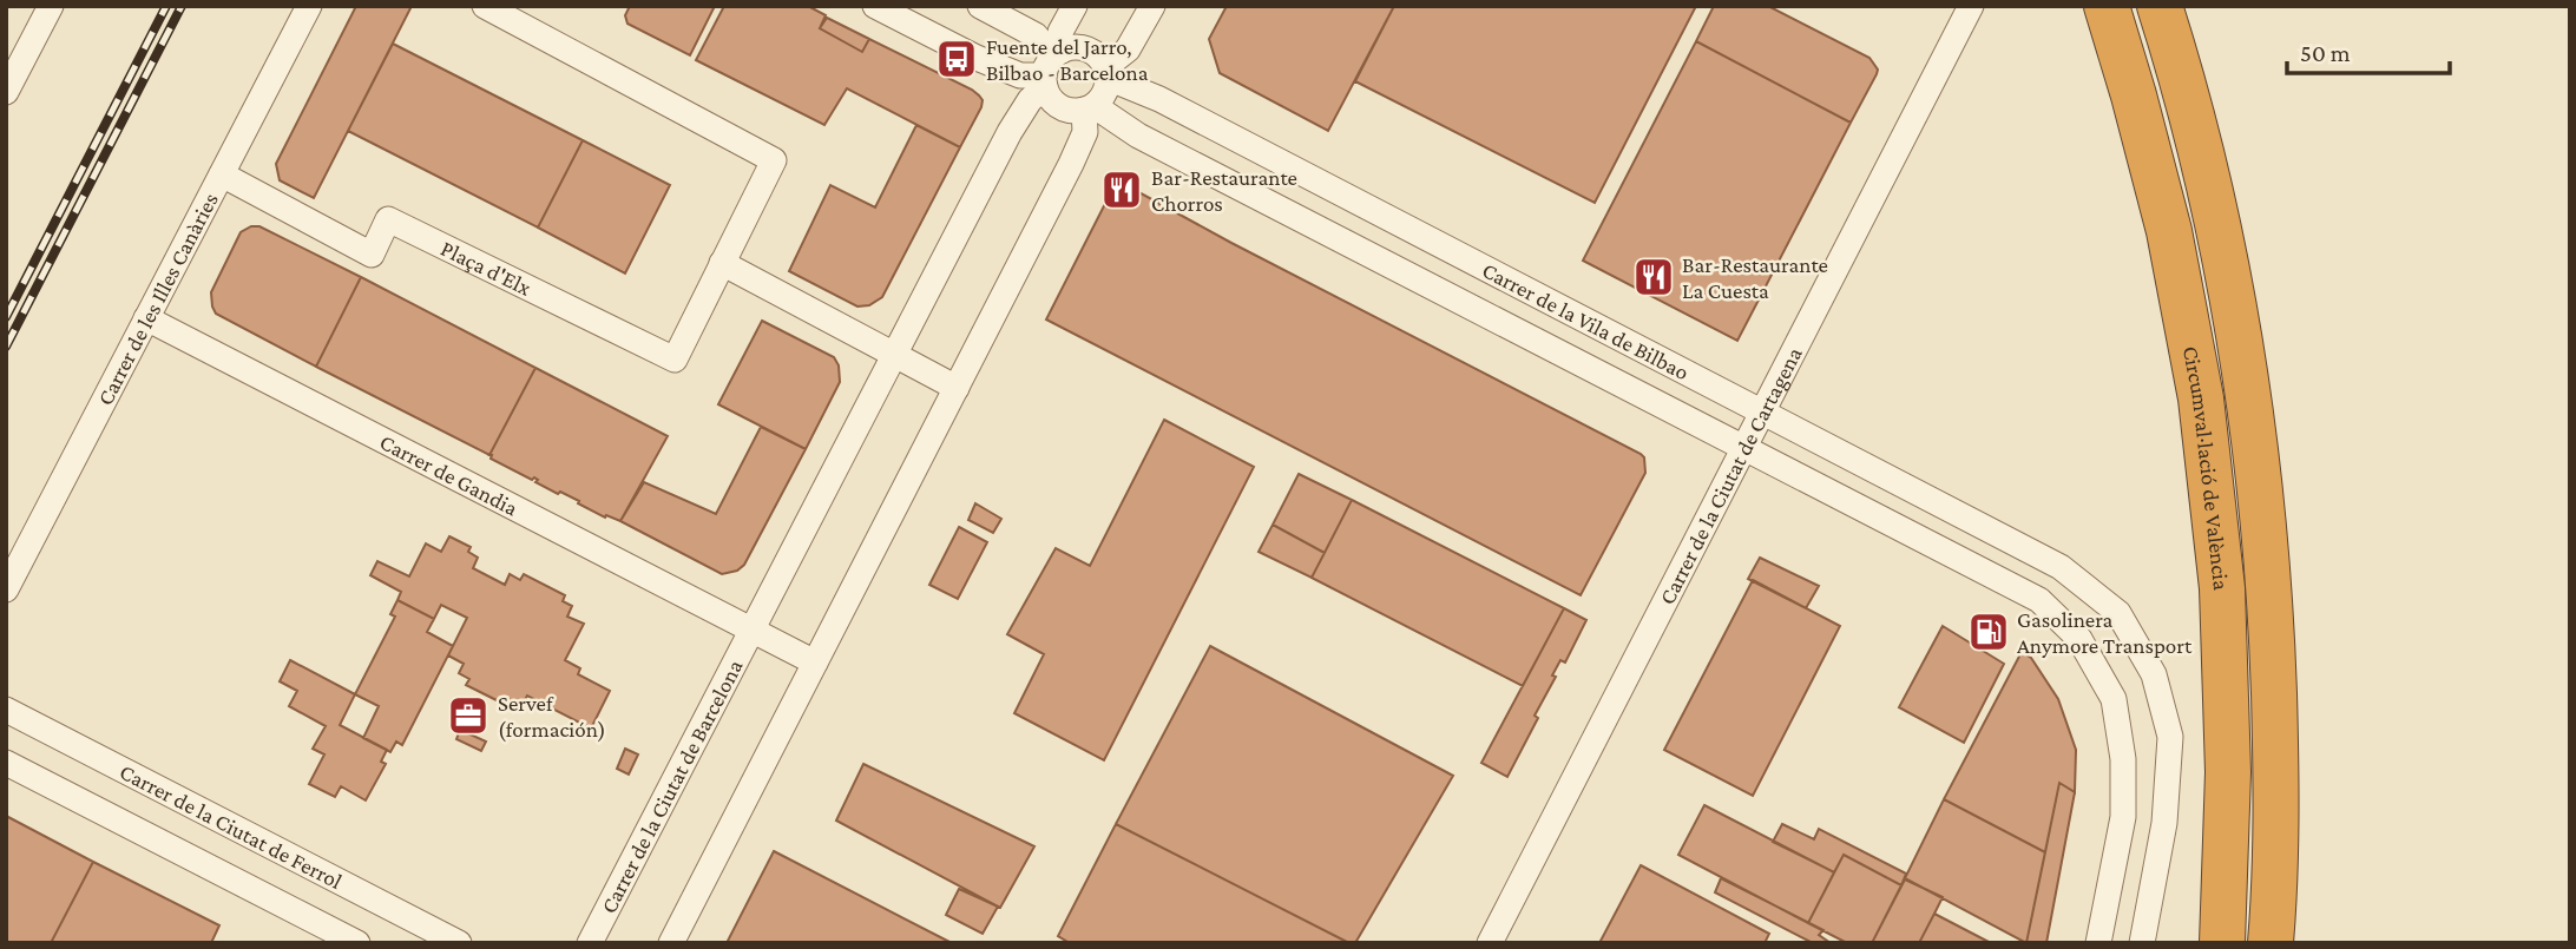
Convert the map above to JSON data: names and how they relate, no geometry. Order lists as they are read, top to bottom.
{
  "streets": {
    "highway": ["Circumval·lació de València"],
    "street": [
      "Plaça d'Elx",
      "Carrer de les Illes Canàries",
      "Carrer de la Vila de Bilbao",
      "Carrer de Gandia",
      "Carrer de la Ciutat de Cartagena",
      "Carrer de la Ciutat de Barcelona",
      "Carrer de la Ciutat de Ferrol"
    ]
  },
  "crossings": [
    ["Plaça d'Elx", "Carrer de les Illes Canàries"],
    ["Carrer de les Illes Canàries", "Carrer de Gandia"],
    ["Carrer de la Vila de Bilbao", "Carrer de la Ciutat de Cartagena"],
    ["Carrer de la Vila de Bilbao", "Carrer de la Ciutat de Barcelona"],
    ["Carrer de Gandia", "Carrer de la Ciutat de Barcelona"]
  ],
  "places": {
    "bus stop": ["Fuente del Jarro, Bilbao - Barcelona"],
    "restaurant": ["Bar-Restaurante Chorros", "Bar-Restaurante La Cuesta"],
    "fuel station": ["Gasolinera Anymore Transport"],
    "office": ["Servef (formación)"]
  },
  "scale_bar": "50 m"
}
